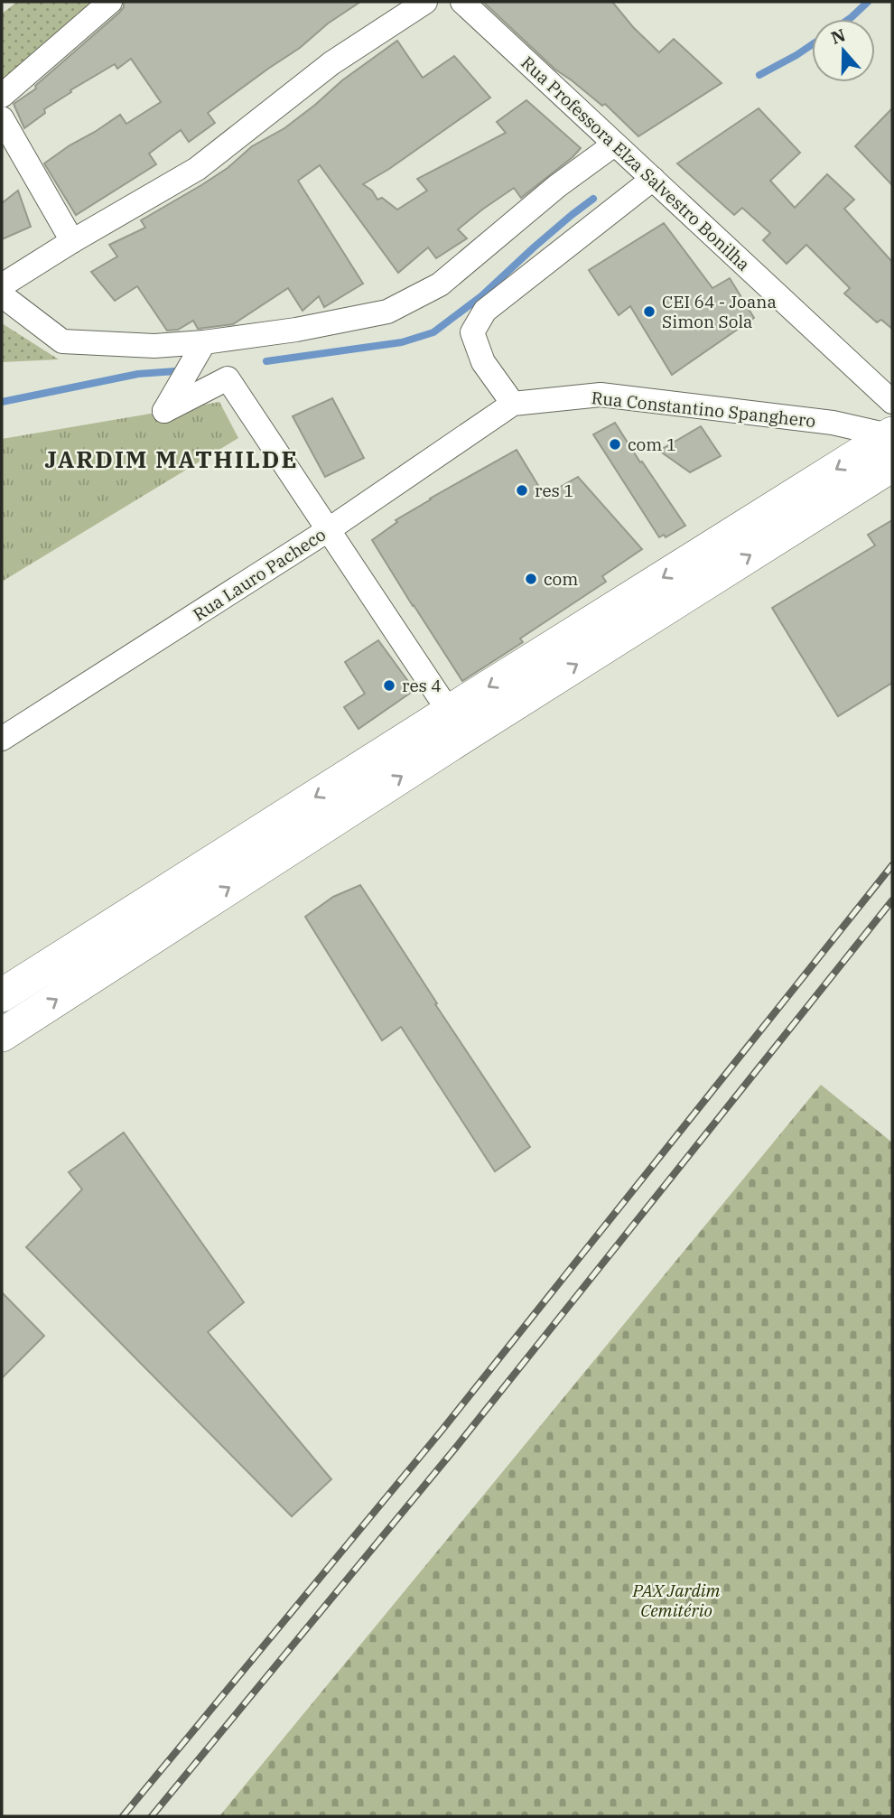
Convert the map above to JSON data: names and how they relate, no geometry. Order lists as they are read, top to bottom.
{
  "streets": {
    "street": ["Rua Professora Elza Salvestro Bonilha", "Rua Constantino Spanghero", "Rua Lauro Pacheco"]
  },
  "crossings": [
    ["Rua Constantino Spanghero", "Rua Lauro Pacheco"]
  ],
  "districts": ["JARDIM MATHILDE"],
  "parks": ["PAX Jardim Cemitério"],
  "places": [
    "CEI 64 - Joana Simon Sola",
    "com 1",
    "res 1",
    "com",
    "res 4"
  ],
  "north": "top"
}
